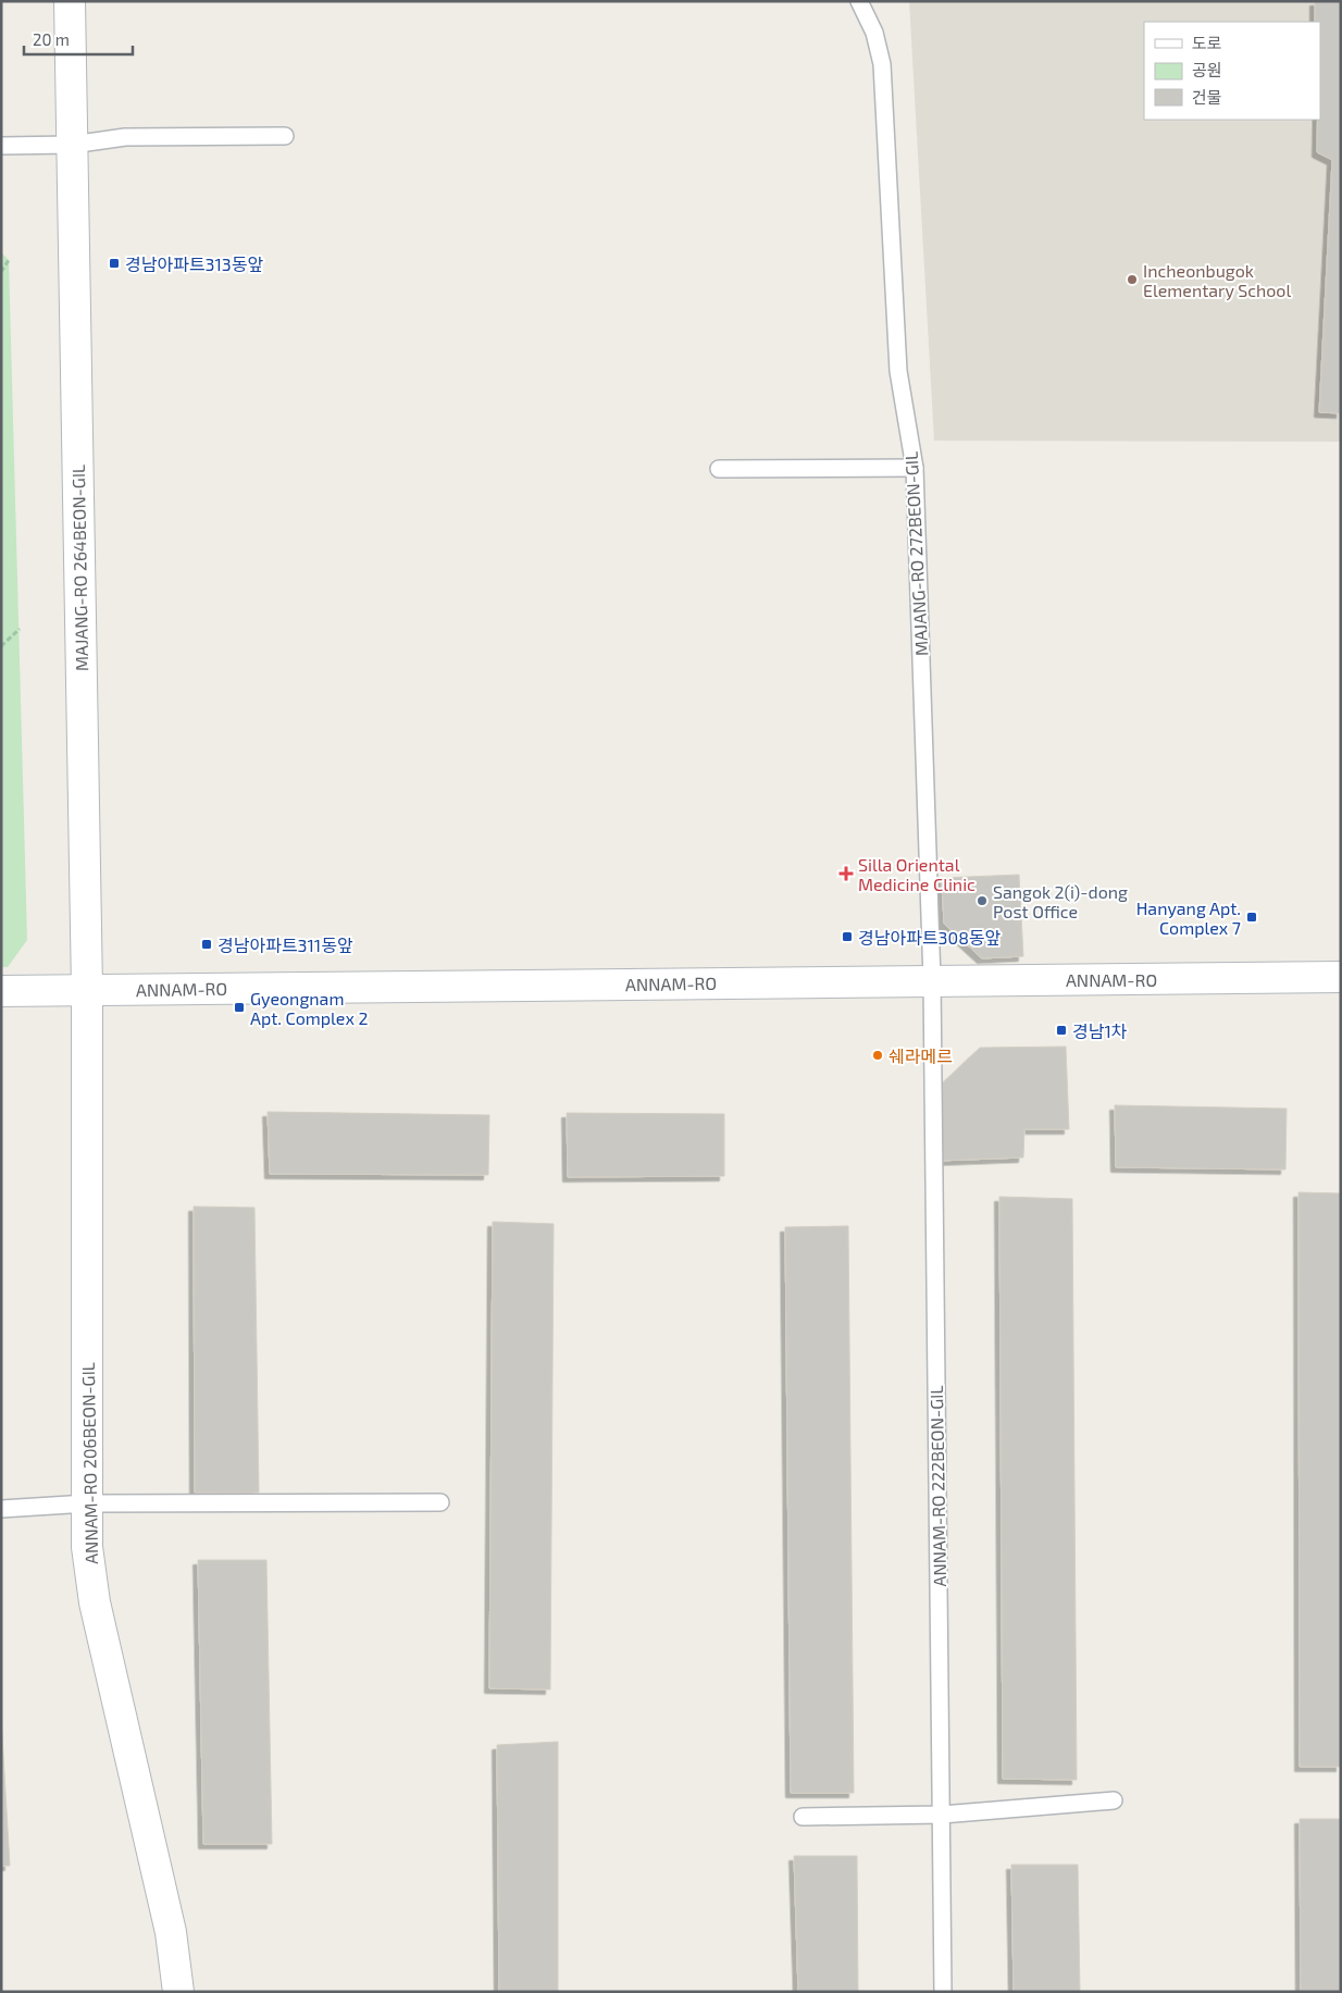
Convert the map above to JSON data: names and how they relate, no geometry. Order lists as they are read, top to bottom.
{
  "streets": {
    "street": ["MAJANG-RO 264BEON-GIL", "ANNAM-RO", "ANNAM-RO 206BEON-GIL"],
    "lane": ["MAJANG-RO 272BEON-GIL", "ANNAM-RO 222BEON-GIL"]
  },
  "crossings": [
    ["MAJANG-RO 272BEON-GIL", "ANNAM-RO"],
    ["MAJANG-RO 272BEON-GIL", "ANNAM-RO 222BEON-GIL"],
    ["MAJANG-RO 264BEON-GIL", "ANNAM-RO"],
    ["MAJANG-RO 264BEON-GIL", "ANNAM-RO 206BEON-GIL"],
    ["ANNAM-RO", "ANNAM-RO 206BEON-GIL"],
    ["ANNAM-RO", "ANNAM-RO 222BEON-GIL"]
  ],
  "places": {
    "transit": [
      "경남아파트313동앞",
      "Hanyang Apt. Complex 7",
      "경남아파트308동앞",
      "경남아파트311동앞",
      "Gyeongnam Apt. Complex 2",
      "경남1차"
    ],
    "other": ["Incheonbugok Elementary School", "Sangok 2(i)-dong Post Office", "쉐라메르"],
    "health": ["Silla Oriental Medicine Clinic"]
  },
  "legend": ["도로", "공원", "건물"],
  "scale_bar": "20 m"
}
